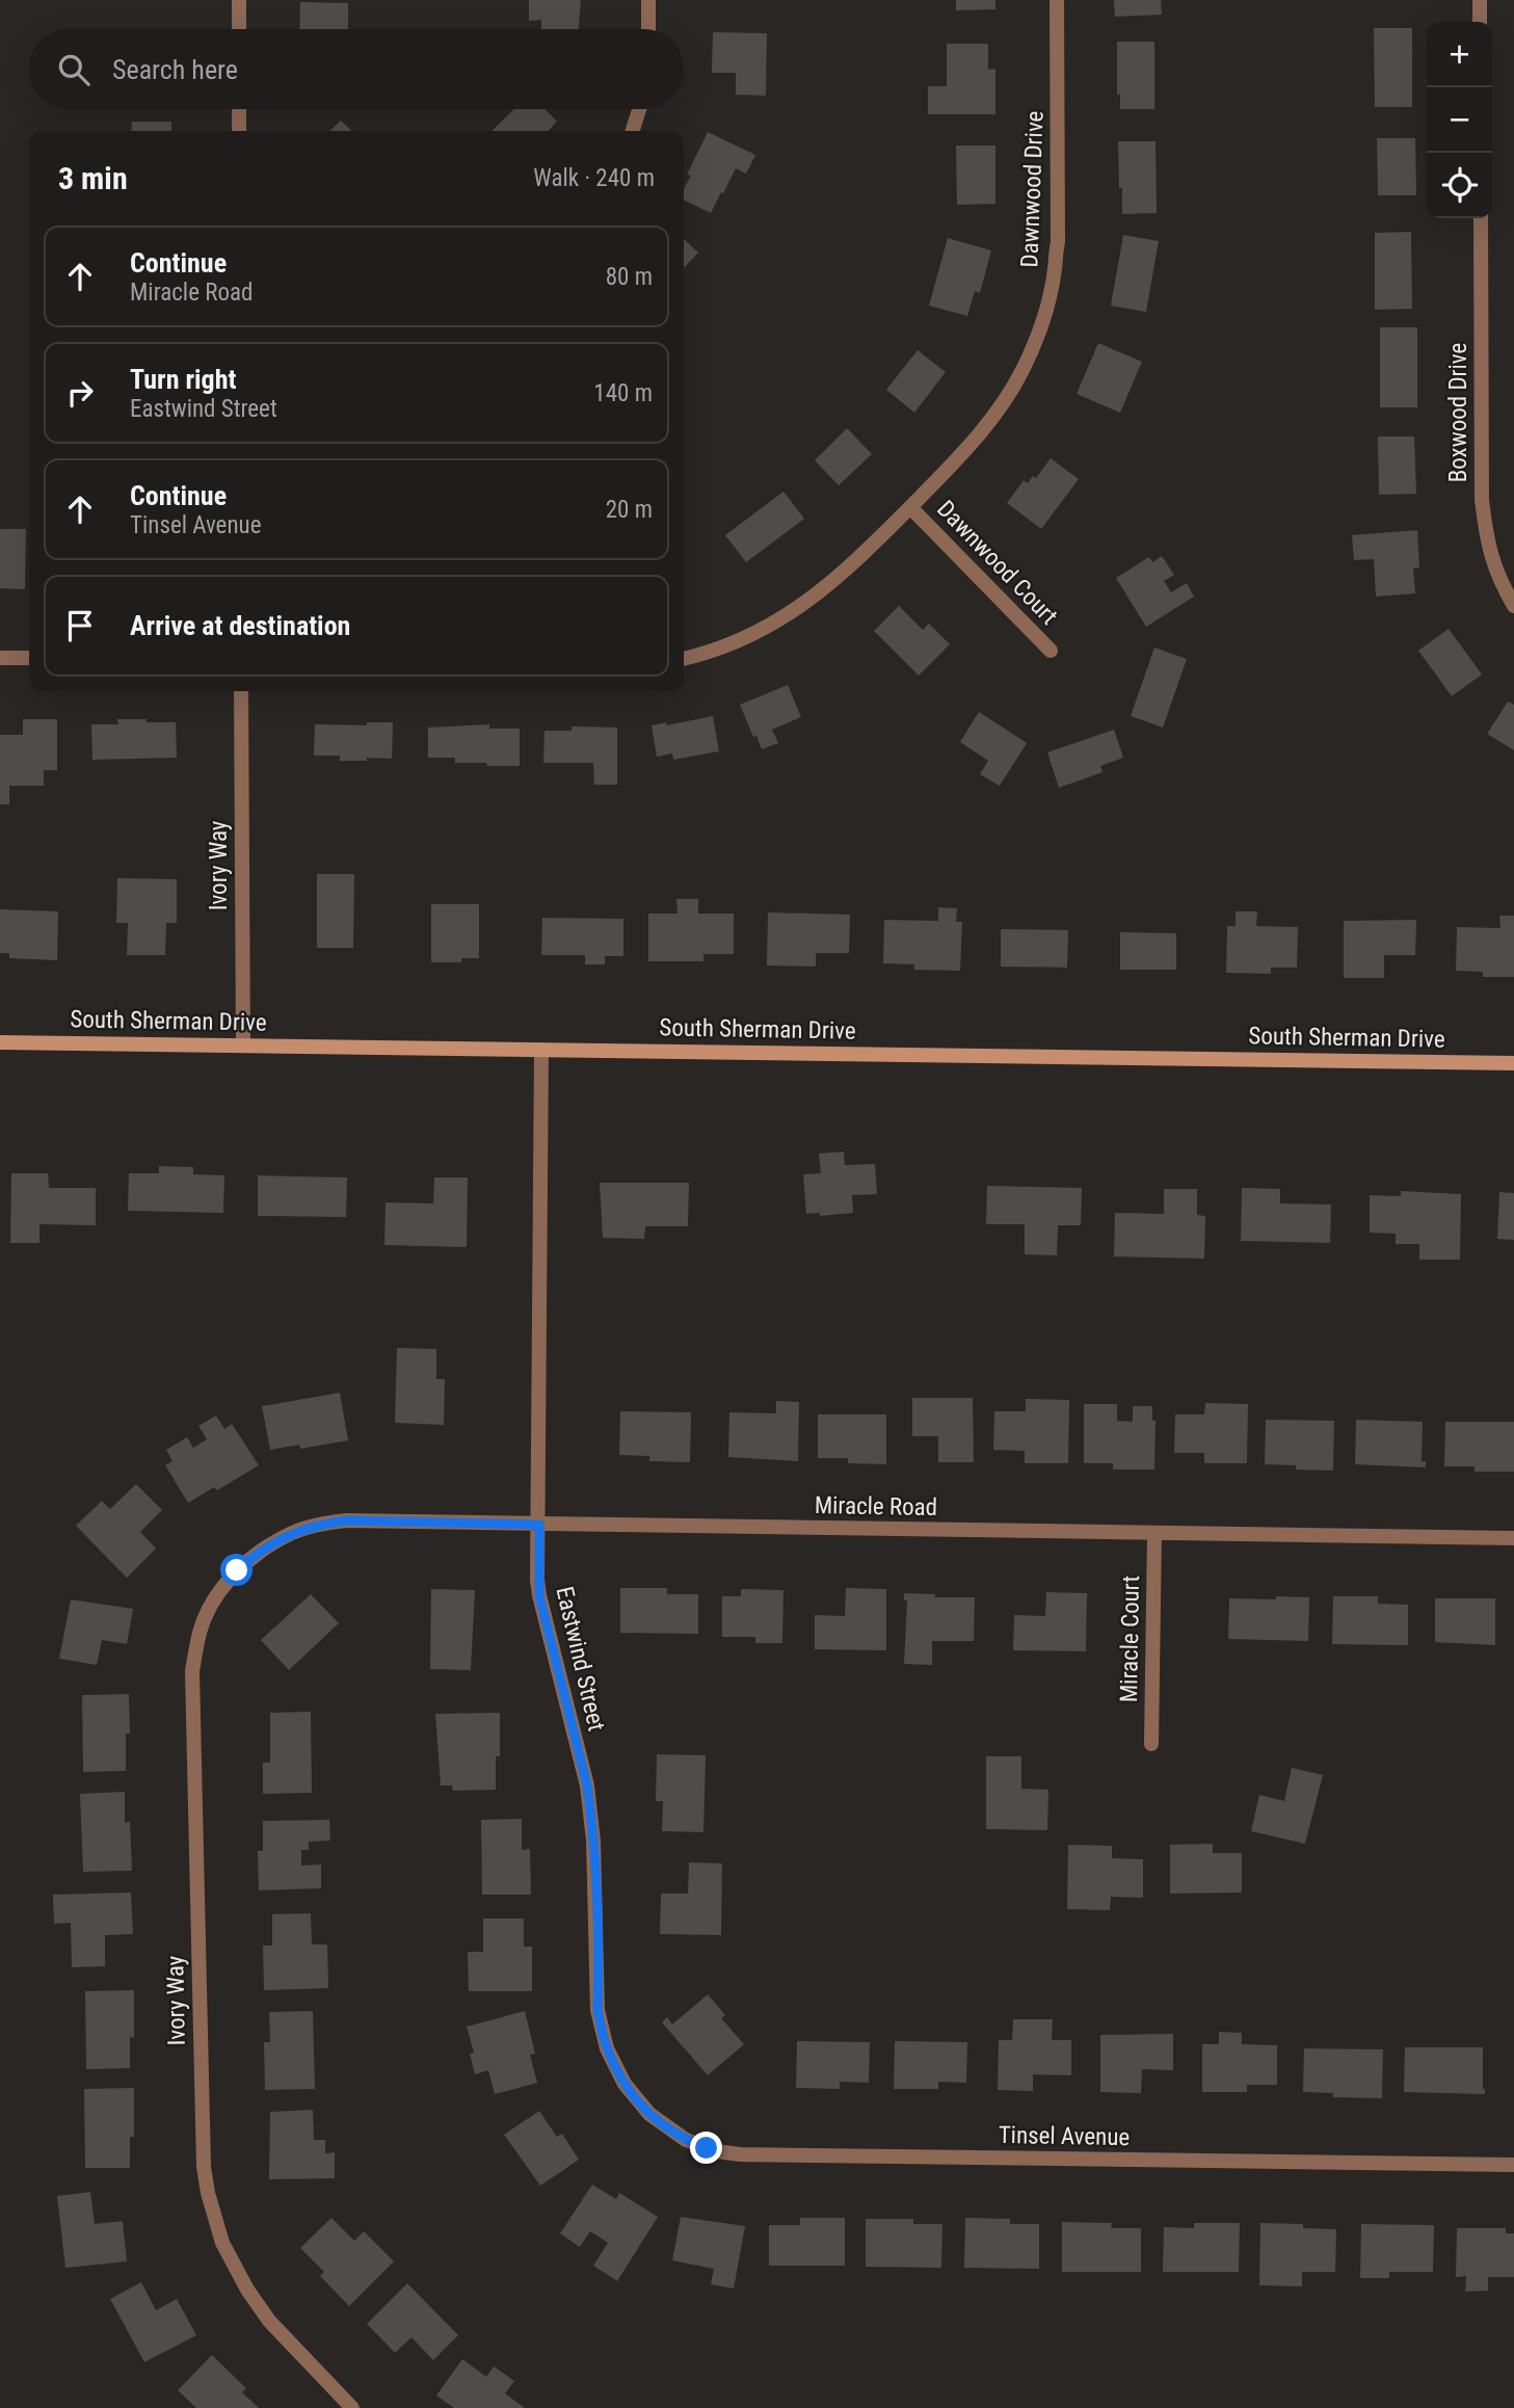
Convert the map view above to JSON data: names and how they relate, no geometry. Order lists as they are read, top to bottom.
{
  "streets": {
    "street": [
      "Dawnwood Drive",
      "Boxwood Drive",
      "Dawnwood Court",
      "Ivory Way",
      "South Sherman Drive",
      "Miracle Road",
      "Miracle Court",
      "Eastwind Street",
      "Tinsel Avenue"
    ]
  },
  "crossings": [
    ["Dawnwood Drive", "Dawnwood Court"],
    ["Ivory Way", "South Sherman Drive"],
    ["Ivory Way", "Miracle Road"],
    ["South Sherman Drive", "Eastwind Street"],
    ["Miracle Road", "Miracle Court"],
    ["Miracle Road", "Eastwind Street"],
    ["Eastwind Street", "Tinsel Avenue"]
  ],
  "page": {
    "map_buttons": ["+", "−"],
    "search": "Search here",
    "heading": ["3 min", "Walk · 240 m"],
    "list": [
      ["Continue", "Miracle Road", "80 m"],
      ["Turn right", "Eastwind Street", "140 m"],
      ["Continue", "Tinsel Avenue", "20 m"],
      "Arrive at destination"
    ]
  }
}
